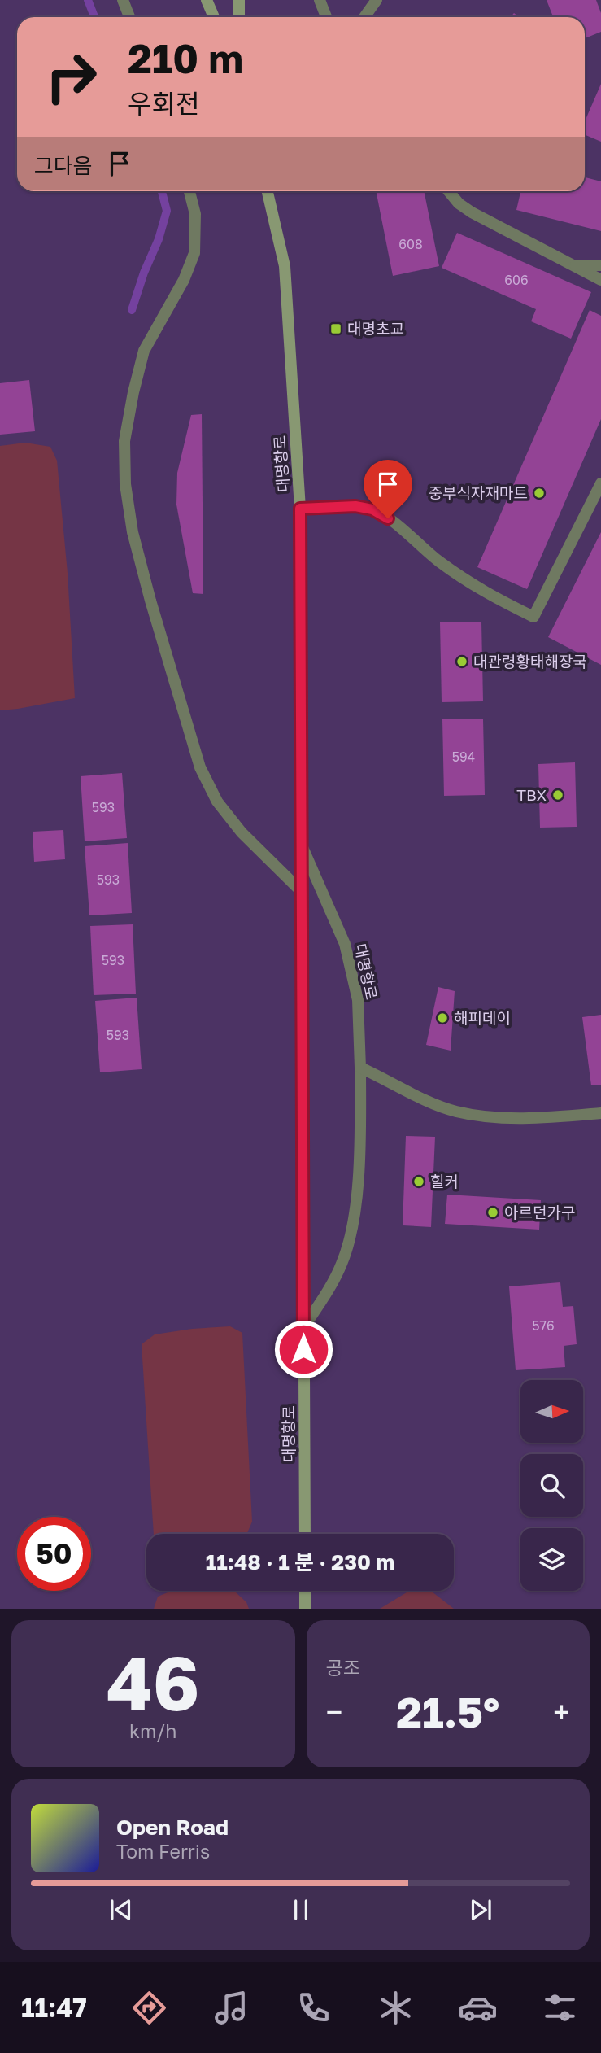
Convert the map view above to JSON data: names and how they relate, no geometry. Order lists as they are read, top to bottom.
{
  "streets": {
    "main road": ["대명항로"]
  },
  "places": {
    "transit": ["대명초교"],
    "other": [
      "중부식자재마트",
      "대관령황태해장국",
      "TBX",
      "해피데이",
      "힐커",
      "아르던가구"
    ]
  },
  "house_numbers": [
    "608",
    "606",
    "594",
    "593",
    "593",
    "593",
    "593",
    "576"
  ],
  "north": "right",
  "page": {
    "turn": ["210 m", "우회전"],
    "then": "그다음",
    "limit": "50",
    "trip": "11:48 · 1 분 · 230 m",
    "tile": [
      ["46", "km/h"],
      "공조"
    ],
    "heat": ["−", "21.5°", "+"],
    "song": ["Open Road", "Tom Ferris"],
    "tabs": "11:47"
  }
}
